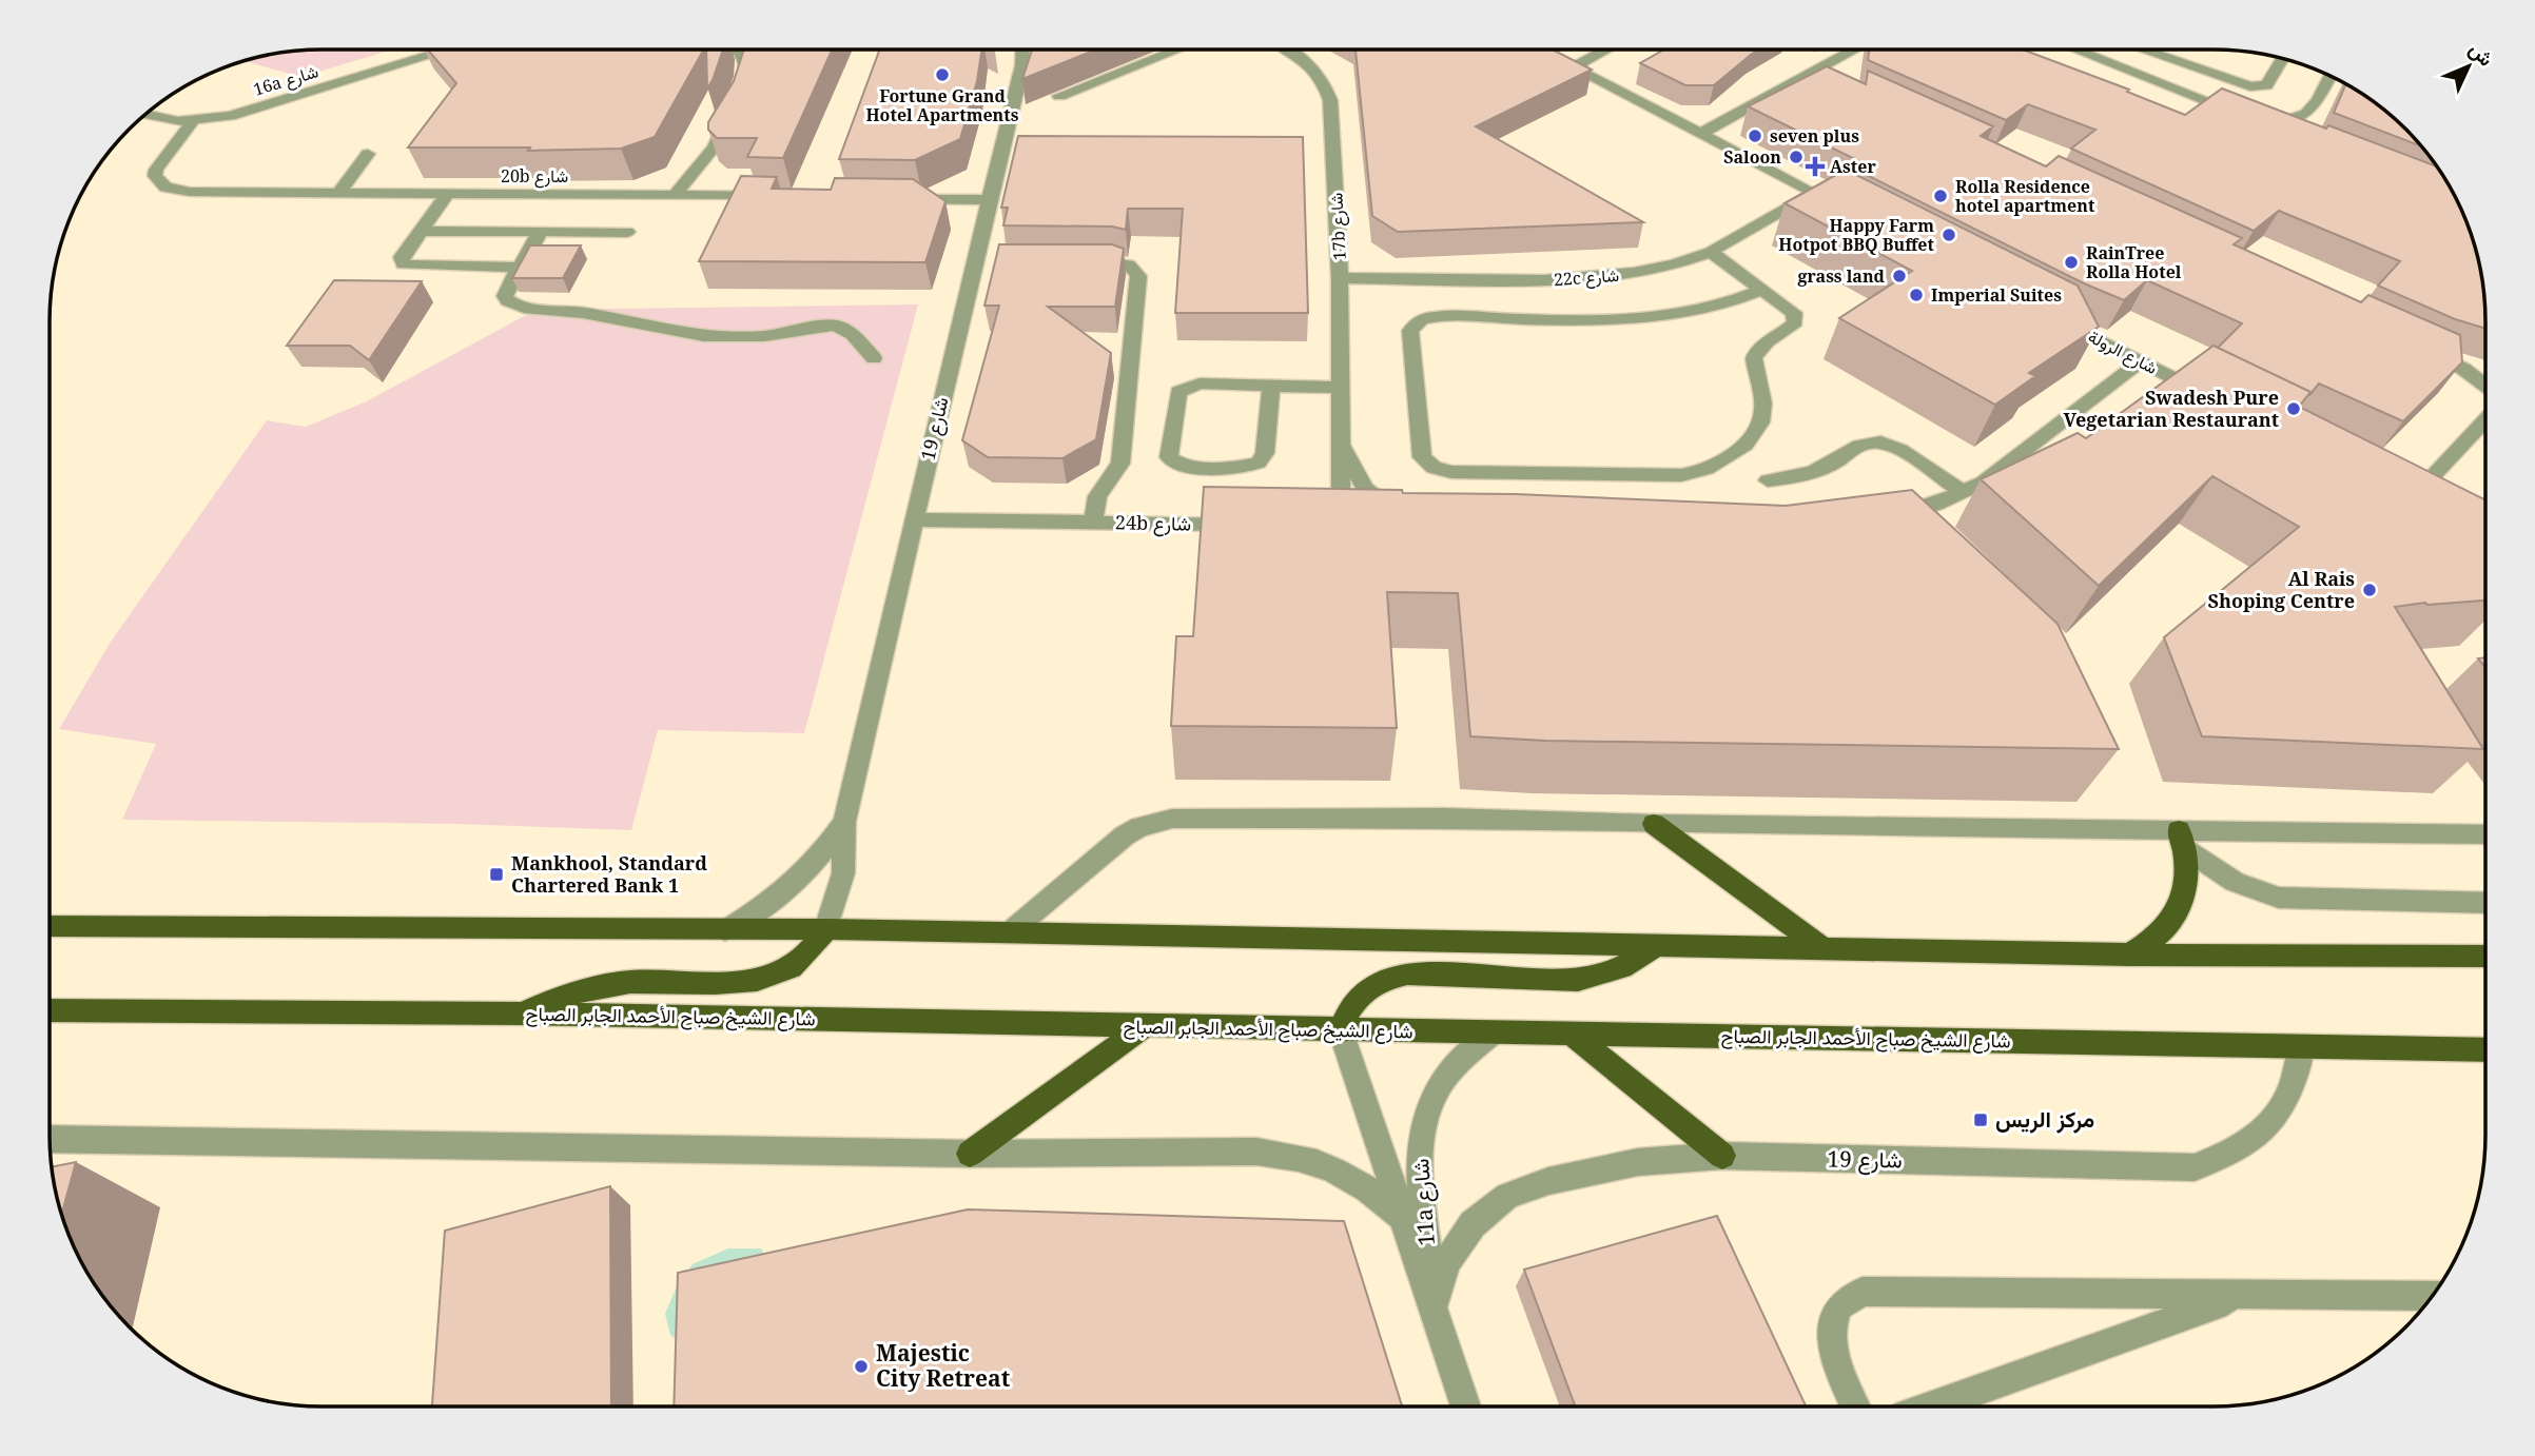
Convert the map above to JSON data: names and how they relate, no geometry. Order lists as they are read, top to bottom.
{
  "streets": {
    "main road": ["شارع الشيخ صباح الأحمد الجابر الصباح"],
    "street": [
      "16a شارع",
      "20b شارع",
      "17b شارع",
      "22c شارع",
      "شارع الرولة",
      "شارع 19",
      "24b شارع",
      "11a شارع"
    ]
  },
  "crossings": [
    ["16a شارع", "20b شارع"],
    ["17b شارع", "22c شارع"],
    ["شارع 19", "24b شارع"],
    ["شارع 19", "شارع الشيخ صباح الأحمد الجابر الصباح"],
    ["شارع 19", "11a شارع"],
    ["شارع الشيخ صباح الأحمد الجابر الصباح", "11a شارع"]
  ],
  "places": {
    "other": [
      "Fortune Grand Hotel Apartments",
      "seven plus",
      "Saloon",
      "Rolla Residence hotel apartment",
      "Happy Farm Hotpot BBQ Buffet",
      "RainTree Rolla Hotel",
      "grass land",
      "Imperial Suites",
      "Swadesh Pure Vegetarian Restaurant",
      "Al Rais Shoping Centre",
      "Majestic City Retreat"
    ],
    "health": ["Aster"],
    "transit": ["Mankhool, Standard Chartered Bank 1", "مركز الريس"]
  },
  "north": "top right"
}
